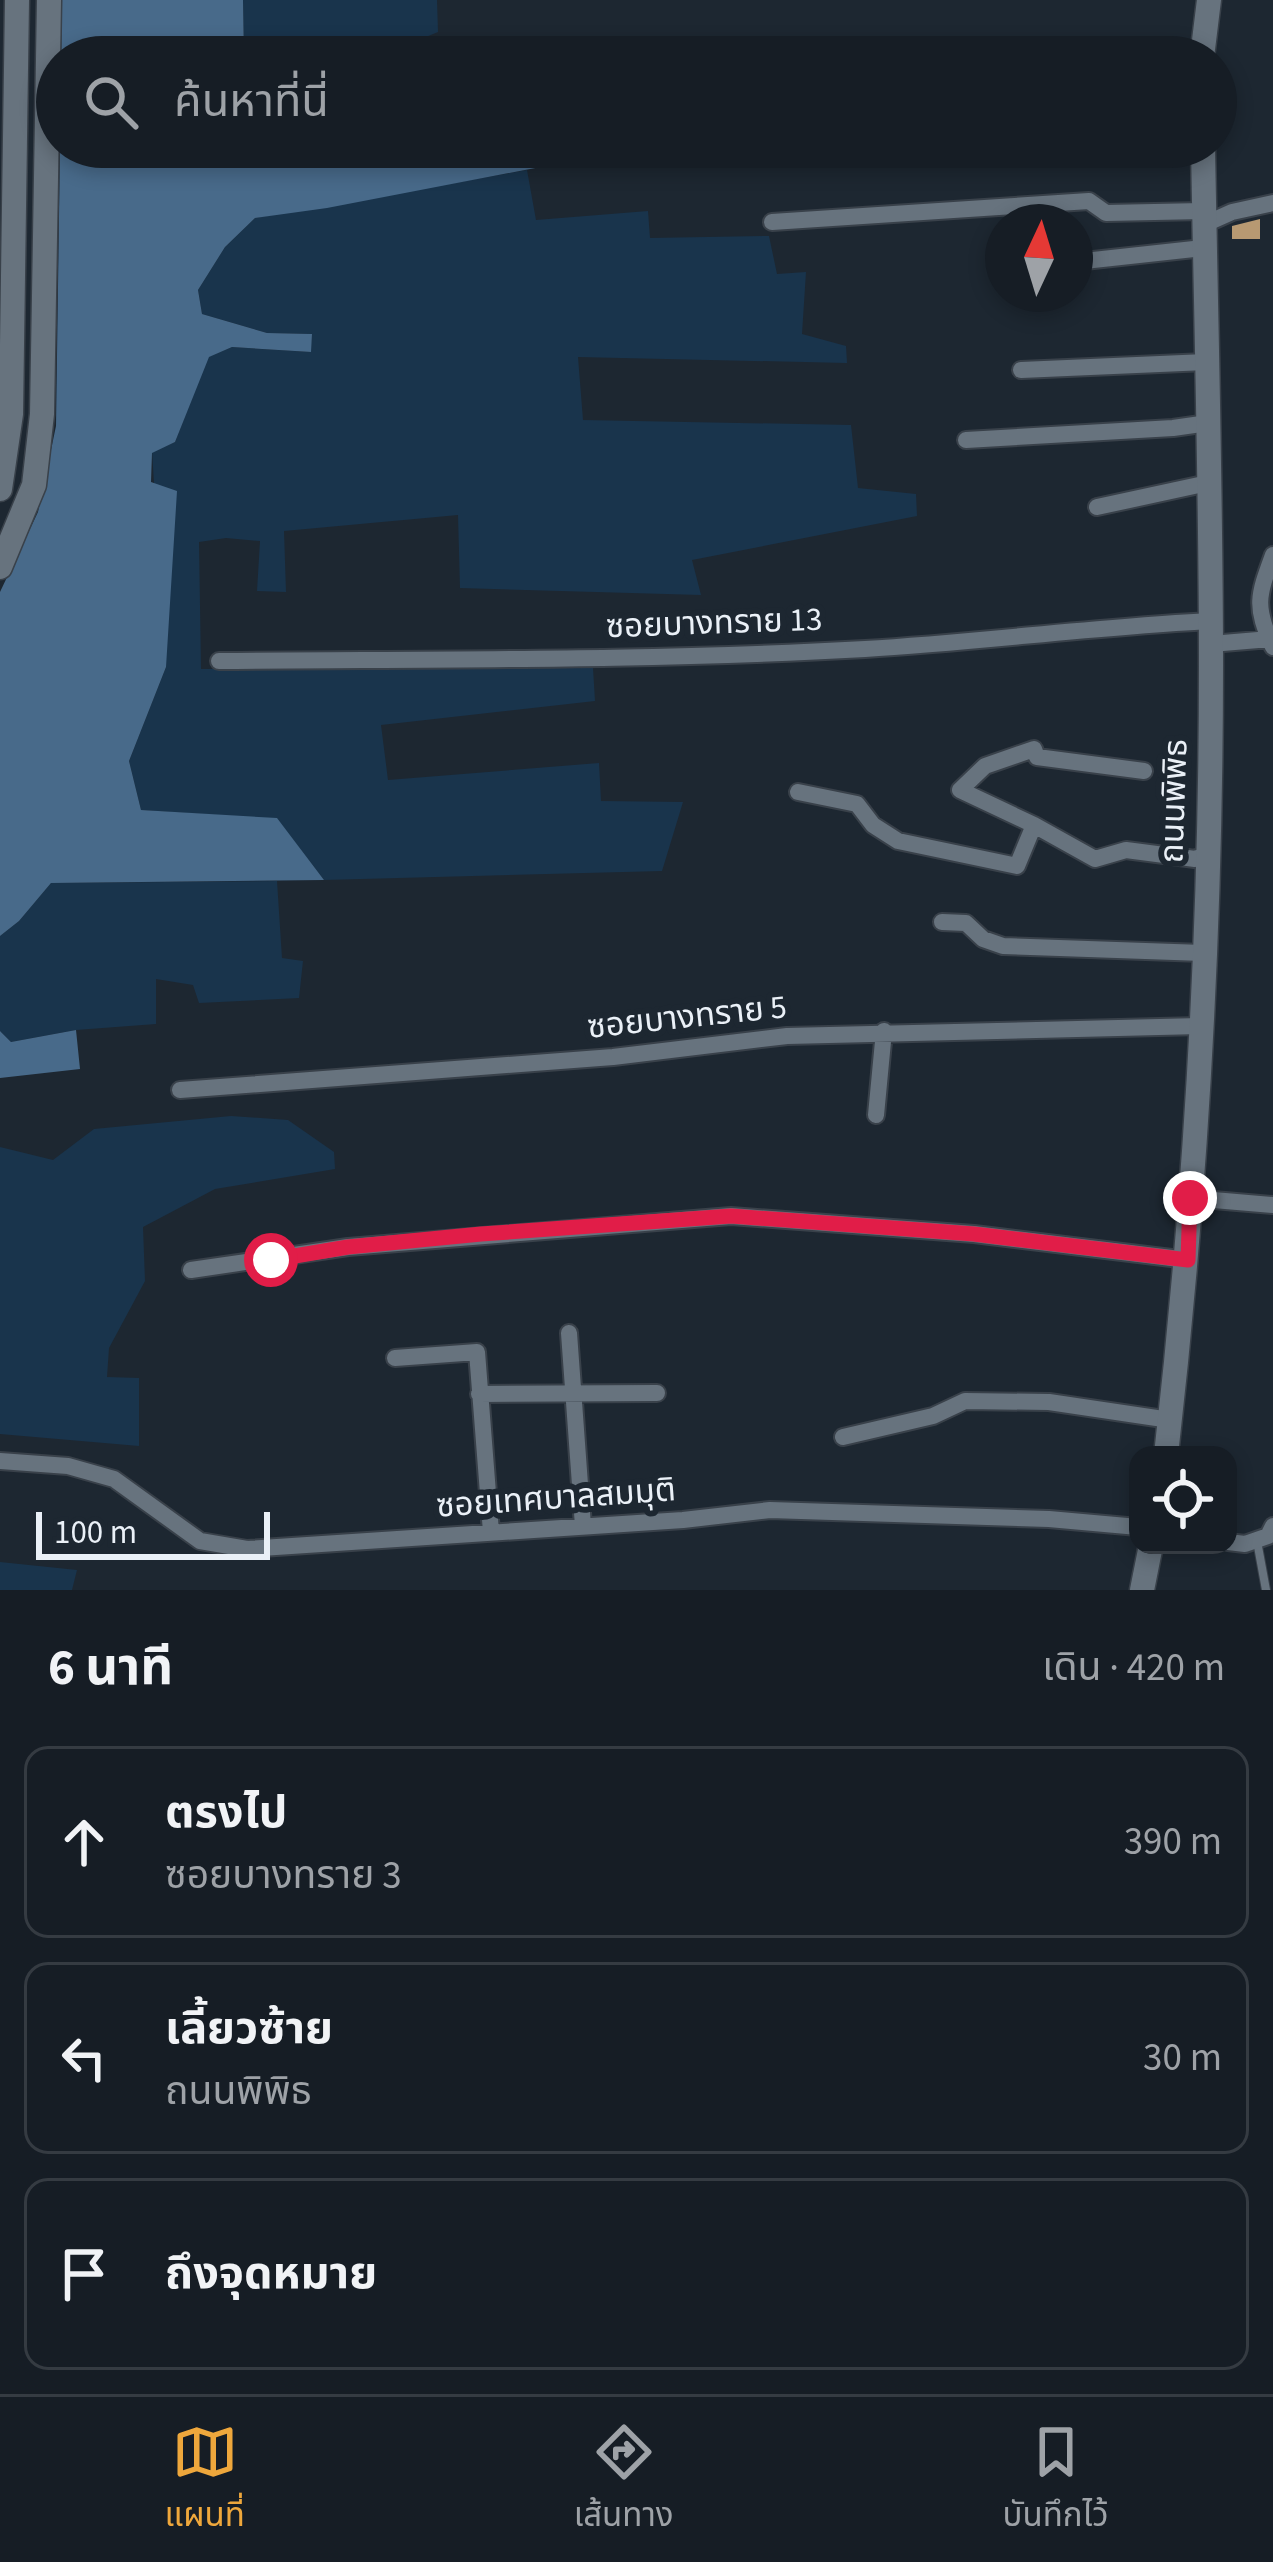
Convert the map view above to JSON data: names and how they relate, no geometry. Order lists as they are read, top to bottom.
{
  "streets": {
    "street": [
      "ซอยบางทราย 13",
      "ถนนพิพิธ",
      "ซอยบางทราย 5",
      "ซอยเทศบาลสมมุติ"
    ]
  },
  "crossings": [
    ["ซอยบางทราย 13", "ถนนพิพิธ"],
    ["ถนนพิพิธ", "ซอยบางทราย 5"]
  ],
  "scale_bar": "100 m",
  "north": "top",
  "page": {
    "search": "ค้นหาที่นี่",
    "scale": "100 m",
    "heading": ["6 นาที", "เดิน · 420 m"],
    "list": [
      ["ตรงไป", "ซอยบางทราย 3", "390 m"],
      ["เลี้ยวซ้าย", "ถนนพิพิธ", "30 m"],
      "ถึงจุดหมาย"
    ],
    "nav": ["แผนที่", "เส้นทาง", "บันทึกไว้"]
  }
}
